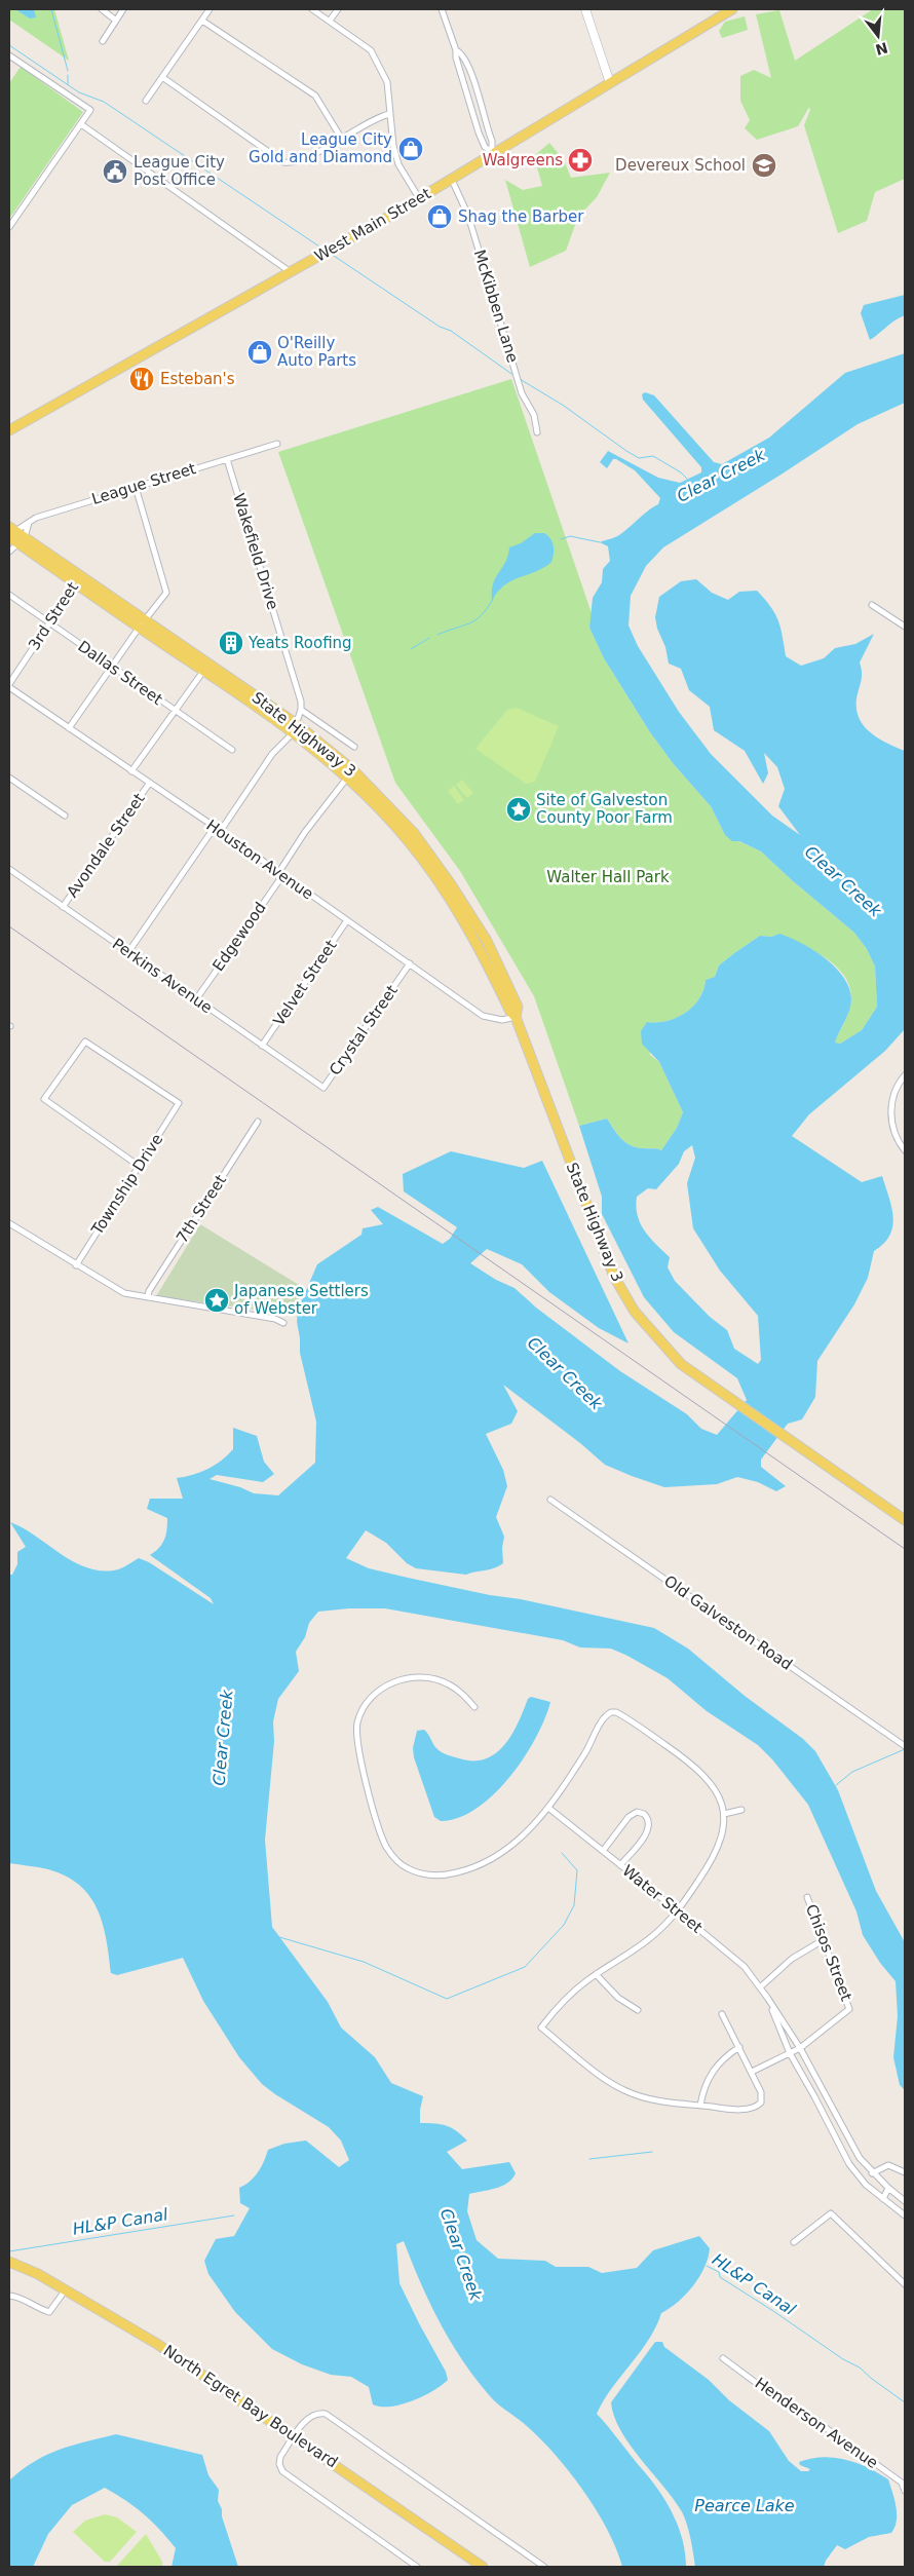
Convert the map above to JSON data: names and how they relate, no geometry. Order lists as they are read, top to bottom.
{
  "streets": {
    "main road": ["West Main Street", "State Highway 3", "North Egret Bay Boulevard"],
    "street": [
      "McKibben Lane",
      "League Street",
      "Wakefield Drive",
      "3rd Street",
      "Dallas Street",
      "Avondale Street",
      "Houston Avenue",
      "Edgewood",
      "Perkins Avenue",
      "Velvet Street",
      "Crystal Street",
      "Township Drive",
      "7th Street",
      "Old Galveston Road",
      "Water Street",
      "Chisos Street",
      "Henderson Avenue"
    ]
  },
  "crossings": [
    ["West Main Street", "McKibben Lane"],
    ["League Street", "Wakefield Drive"],
    ["League Street", "State Highway 3"],
    ["Wakefield Drive", "State Highway 3"],
    ["3rd Street", "Dallas Street"],
    ["3rd Street", "State Highway 3"],
    ["3rd Street", "Houston Avenue"],
    ["State Highway 3", "Houston Avenue"],
    ["State Highway 3", "Edgewood"],
    ["Avondale Street", "Houston Avenue"],
    ["Avondale Street", "Perkins Avenue"],
    ["Houston Avenue", "Edgewood"],
    ["Houston Avenue", "Velvet Street"],
    ["Houston Avenue", "Crystal Street"],
    ["Edgewood", "Perkins Avenue"],
    ["Perkins Avenue", "Velvet Street"],
    ["Perkins Avenue", "Crystal Street"],
    ["Water Street", "Chisos Street"]
  ],
  "water": ["Clear Creek", "HL&P Canal", "Pearce Lake"],
  "parks": ["Walter Hall Park"],
  "places": {
    "shop": ["League City Gold and Diamond", "Shag the Barber", "O'Reilly Auto Parts"],
    "pharmacy": ["Walgreens"],
    "school or university": ["Devereux School"],
    "public building": ["League City Post Office"],
    "restaurant": ["Esteban's"],
    "building": ["Yeats Roofing"],
    "place": ["Site of Galveston County Poor Farm", "Japanese Settlers of Webster"]
  },
  "north": "bottom"
}
